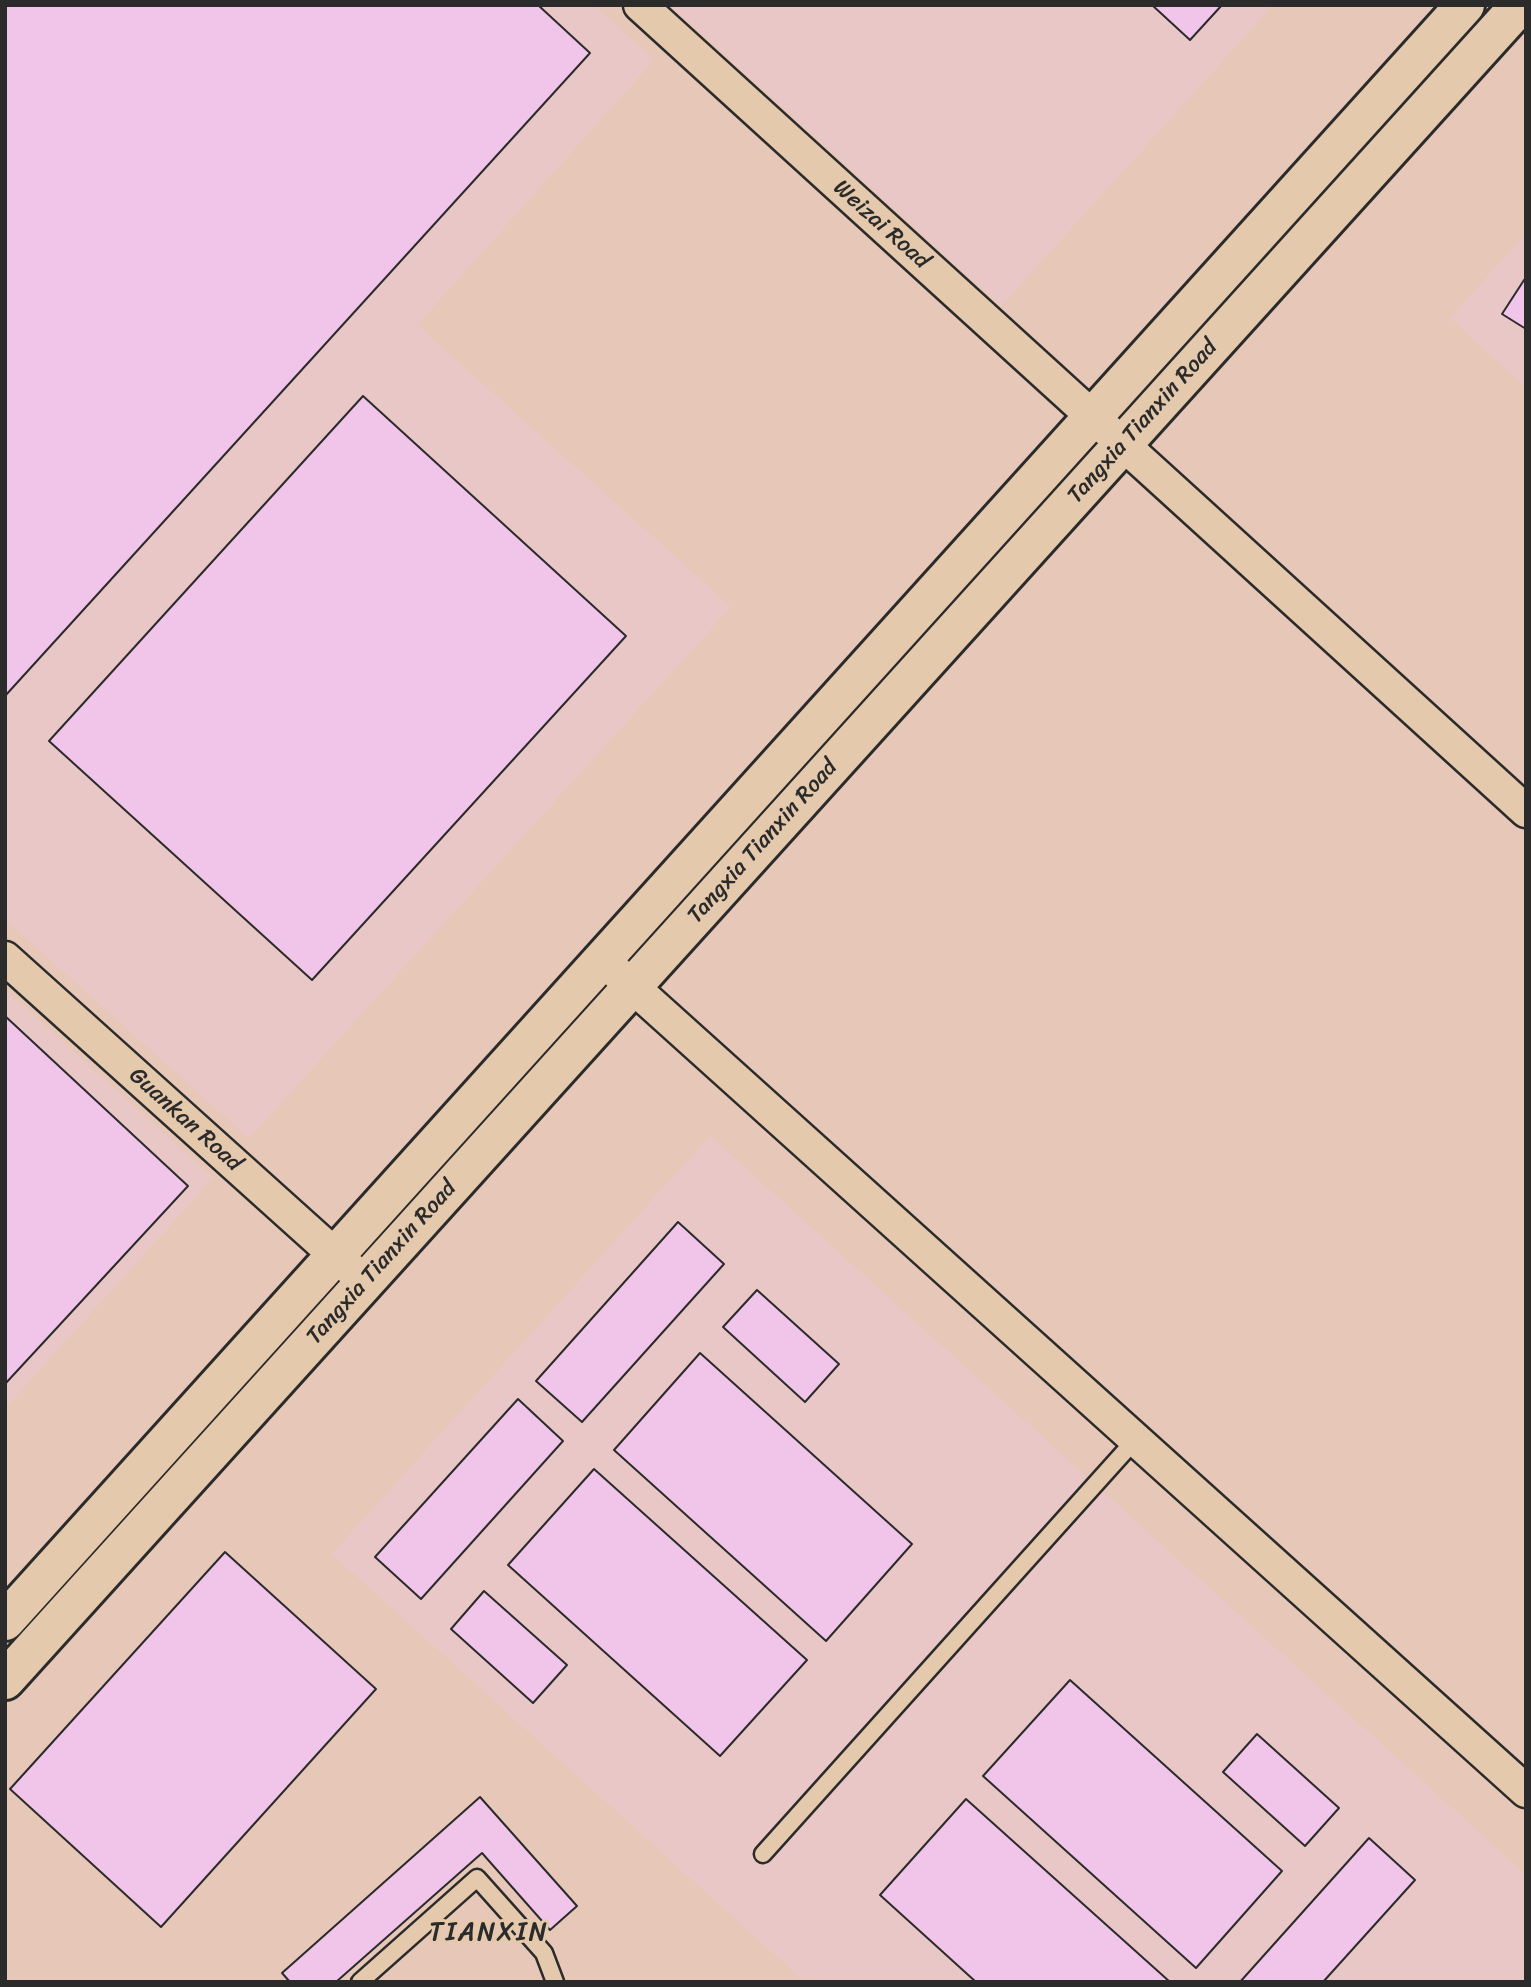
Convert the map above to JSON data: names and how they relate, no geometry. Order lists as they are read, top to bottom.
{
  "streets": {
    "main road": ["Tangxia Tianxin Road"],
    "street": ["Weizai Road", "Guankan Road"]
  },
  "crossings": [
    ["Weizai Road", "Tangxia Tianxin Road"],
    ["Tangxia Tianxin Road", "Guankan Road"]
  ],
  "districts": ["TIANXIN"]
}
